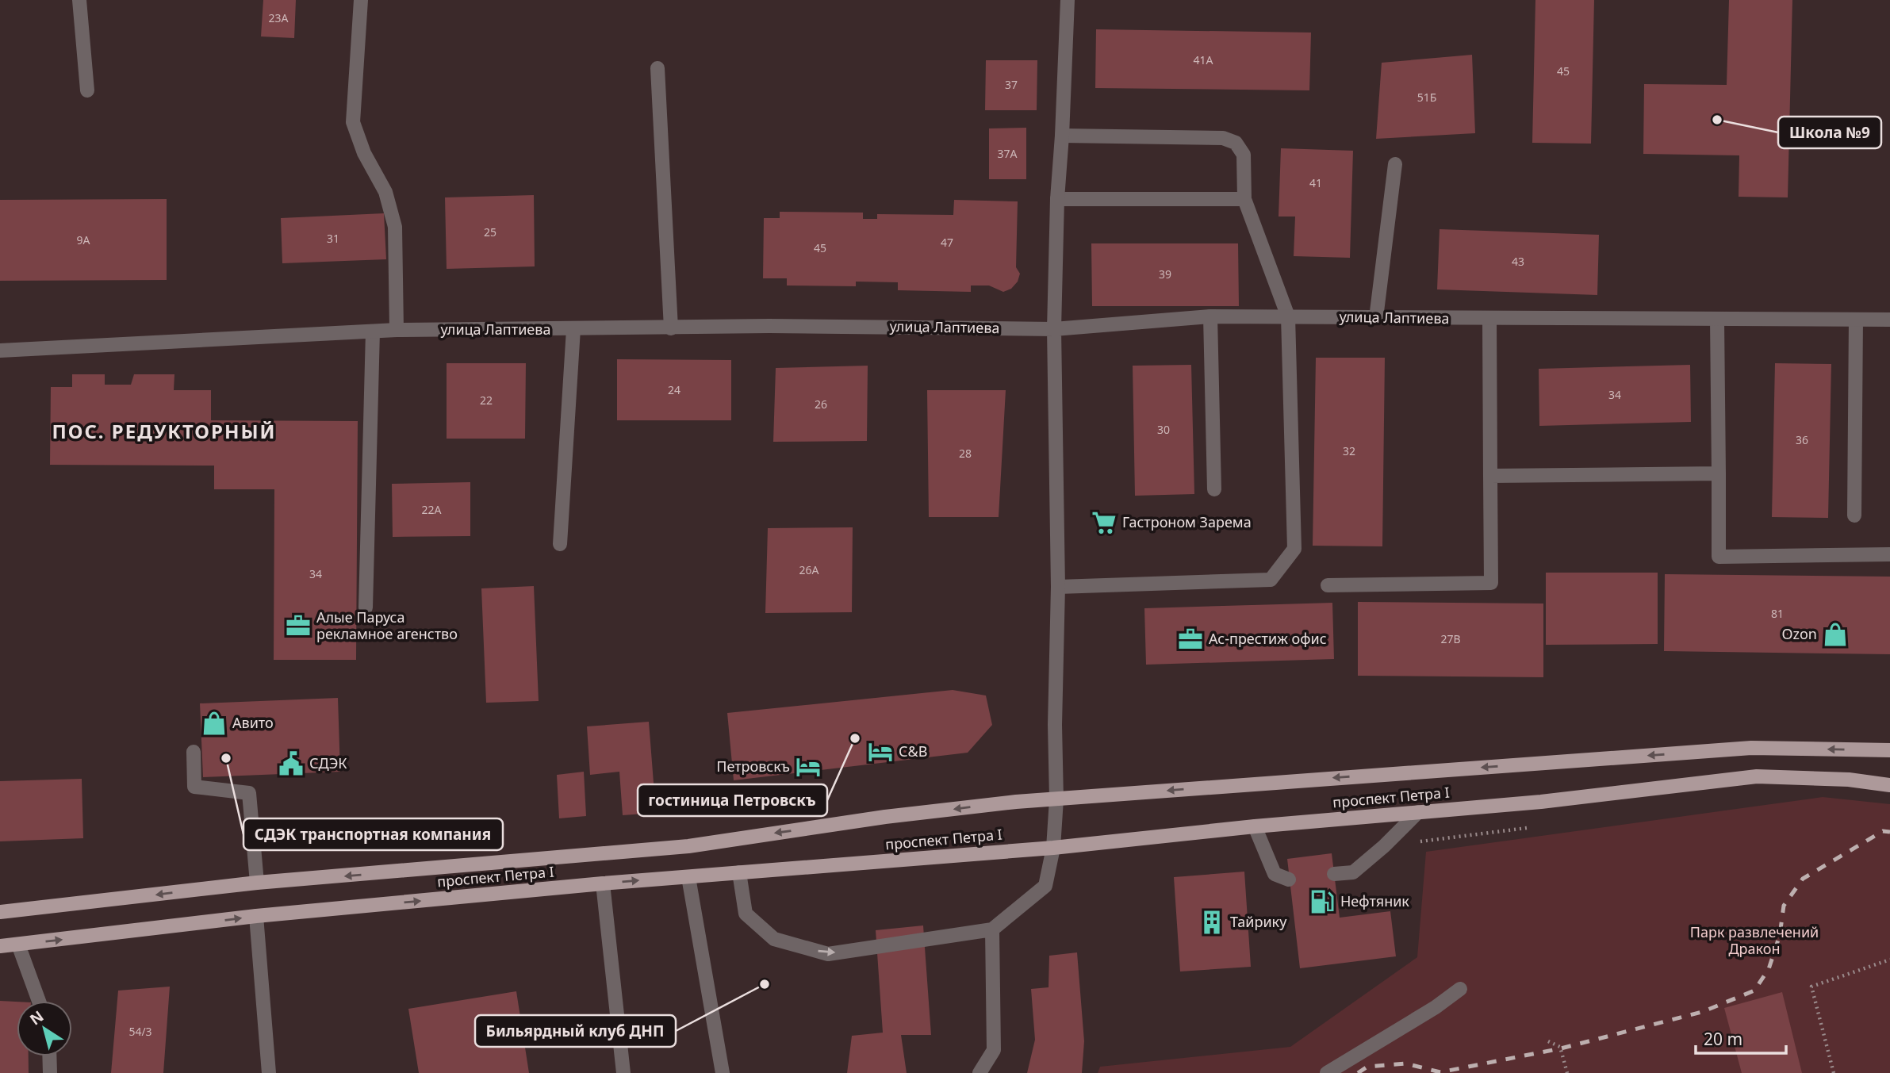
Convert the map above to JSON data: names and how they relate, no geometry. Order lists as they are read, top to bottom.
{
  "streets": {
    "main road": ["проспект Петра I"],
    "street": ["улица Лаптиева"]
  },
  "districts": ["ПОС. РЕДУКТОРНЫЙ"],
  "parks": ["Парк развлечений Дракон"],
  "places": {
    "other": [
      "Школа №9",
      "гостиница Петровскъ",
      "СДЭК транспортная компания",
      "Бильярдный клуб ДНП"
    ],
    "supermarket": ["Гастроном Зарема"],
    "office": ["Алые Паруса рекламное агенство", "Ас-престиж офис"],
    "shop": ["Ozon", "Авито"],
    "hotel": ["С&В", "Петровскъ"],
    "public building": ["СДЭК"],
    "fuel station": ["Нефтяник"],
    "building": ["Тайрику"]
  },
  "house_numbers": [
    "23А",
    "41А",
    "45",
    "37",
    "51Б",
    "37А",
    "41",
    "25",
    "31",
    "9А",
    "47",
    "45",
    "43",
    "39",
    "24",
    "34",
    "22",
    "26",
    "30",
    "36",
    "32",
    "28",
    "22А",
    "26А",
    "34",
    "81",
    "27В",
    "54/3"
  ],
  "scale_bar": "20 m",
  "north": "top left"
}
